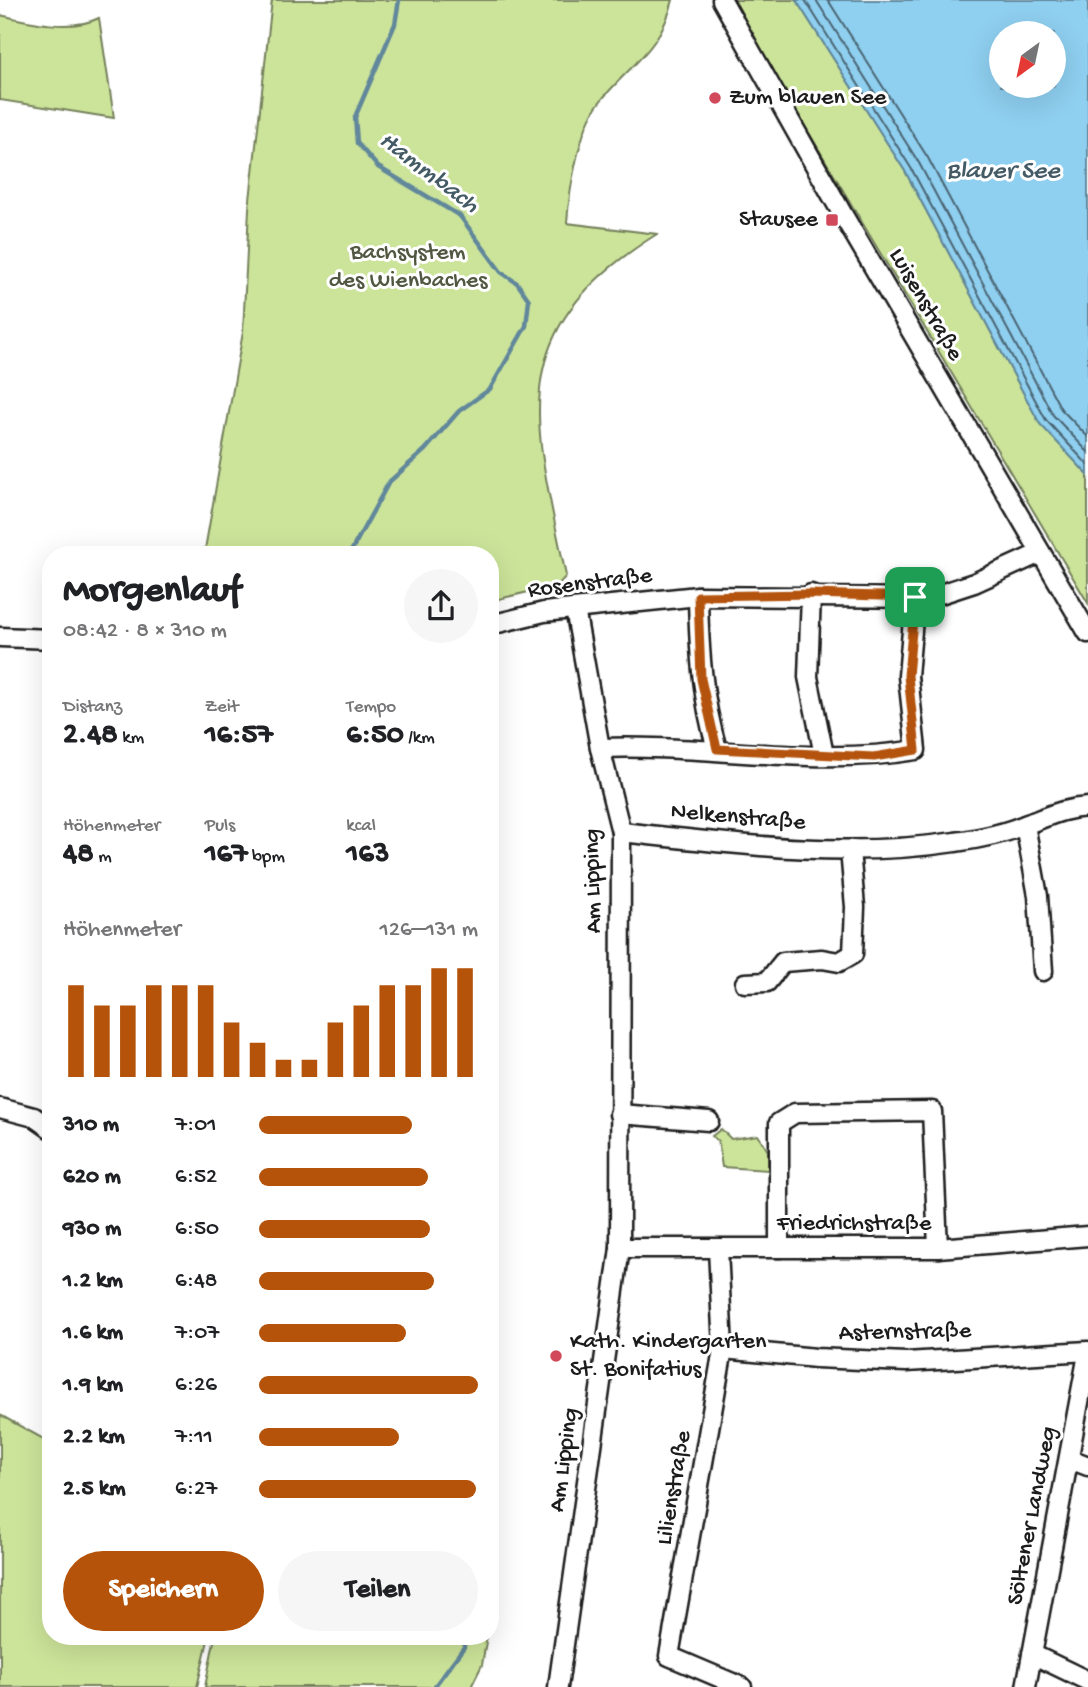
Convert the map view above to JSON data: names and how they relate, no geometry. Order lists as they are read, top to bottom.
{
  "streets": {
    "street": [
      "Luisenstraße",
      "Rosenstraße",
      "Nelkenstraße",
      "Am Lipping",
      "Friedrichstraße",
      "Asternstraße",
      "Lilienstraße",
      "Söltener Landweg"
    ]
  },
  "crossings": [
    ["Luisenstraße", "Rosenstraße"],
    ["Rosenstraße", "Am Lipping"],
    ["Nelkenstraße", "Am Lipping"],
    ["Am Lipping", "Friedrichstraße"],
    ["Friedrichstraße", "Lilienstraße"],
    ["Asternstraße", "Lilienstraße"],
    ["Asternstraße", "Söltener Landweg"]
  ],
  "water": ["Blauer See", "Hammbach"],
  "parks": ["Bachsystem des Wienbaches"],
  "places": {
    "other": ["Zum blauen See", "Kath. Kindergarten St. Bonifatius"],
    "transit": ["Stausee"]
  },
  "north": "bottom left",
  "page": {
    "heading": ["Morgenlauf", "08:42 · 8 × 310 m"],
    "stats": [
      ["Distanz", "2.48 km"],
      ["Zeit", "16:57"],
      ["Tempo", "6:50 /km"],
      ["Höhenmeter", "48 m"],
      ["Puls", "167 bpm"],
      ["kcal", "163"]
    ],
    "chart": ["Höhenmeter", "126–131 m"],
    "list": [
      {
        "name": "310 m",
        "note": "7:01"
      },
      {
        "name": "620 m",
        "note": "6:52"
      },
      {
        "name": "930 m",
        "note": "6:50"
      },
      {
        "name": "1.2 km",
        "note": "6:48"
      },
      {
        "name": "1.6 km",
        "note": "7:07"
      },
      {
        "name": "1.9 km",
        "note": "6:26"
      },
      {
        "name": "2.2 km",
        "note": "7:11"
      },
      {
        "name": "2.5 km",
        "note": "6:27"
      }
    ],
    "buttons": ["Speichern", "Teilen"]
  }
}
